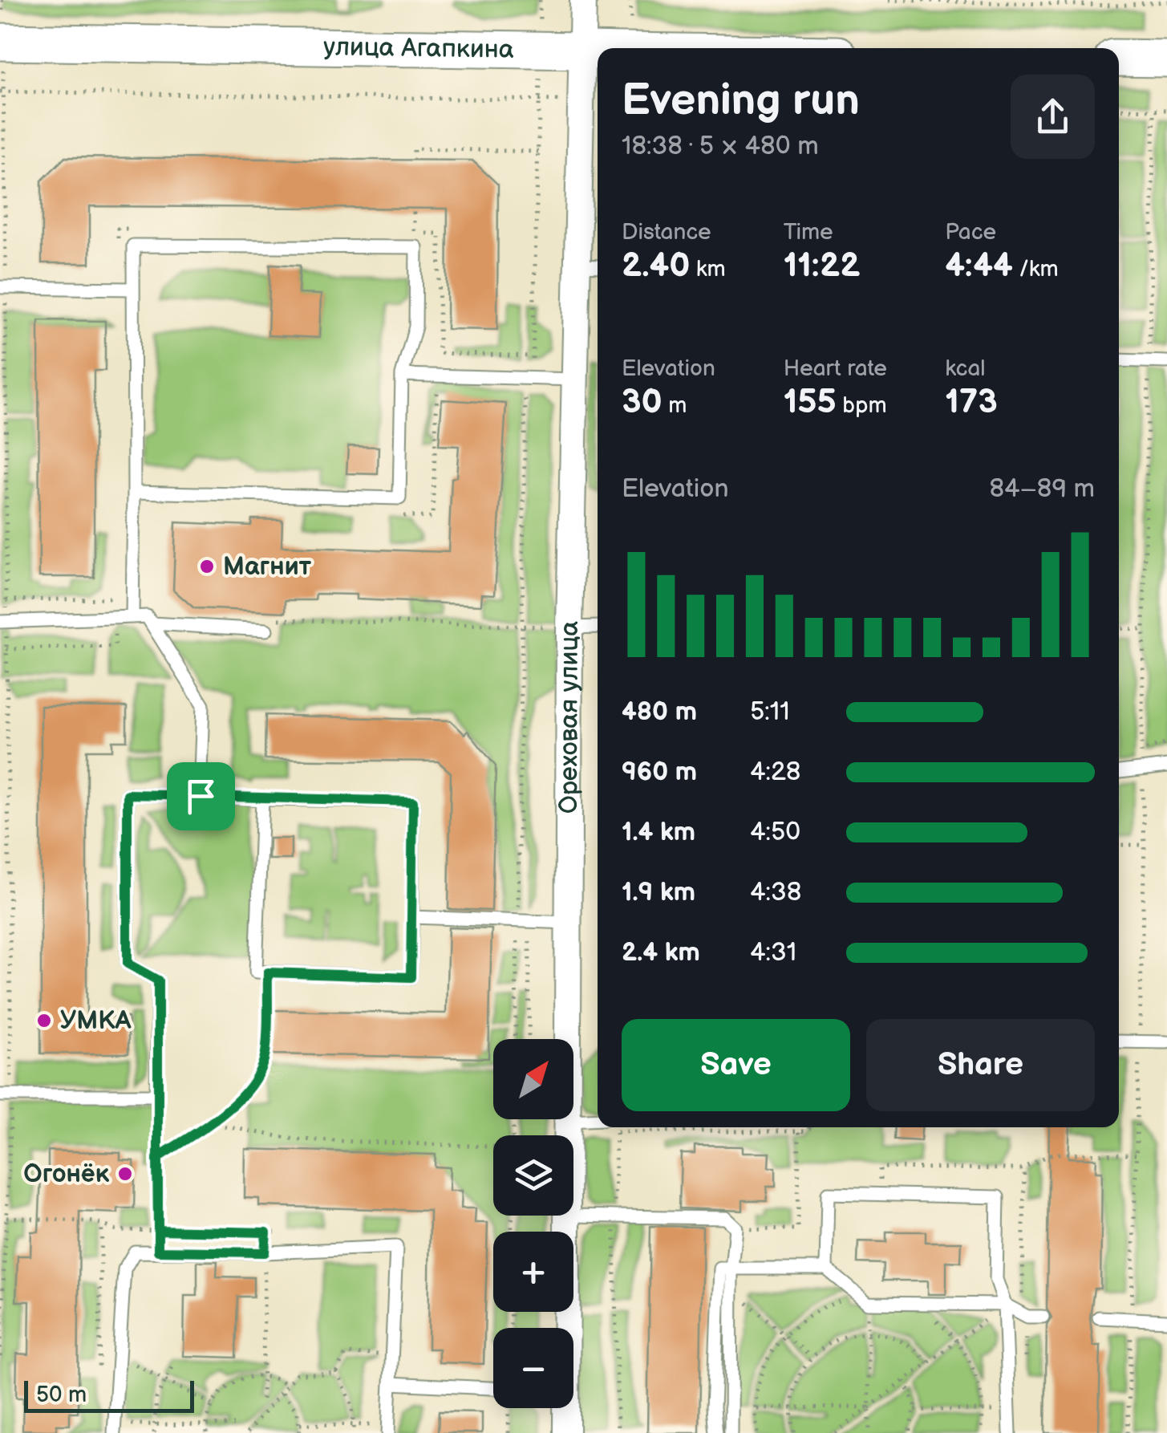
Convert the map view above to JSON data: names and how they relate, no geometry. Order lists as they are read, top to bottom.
{
  "streets": {
    "main road": ["улица Агапкина"],
    "street": ["Ореховая улица"]
  },
  "crossings": [
    ["улица Агапкина", "Ореховая улица"]
  ],
  "places": ["Магнит", "УМКА", "Огонёк"],
  "scale_bar": "50 m",
  "north": "top right",
  "page": {
    "heading": ["Evening run", "18:38 · 5 × 480 m"],
    "stats": [
      ["Distance", "2.40 km"],
      ["Time", "11:22"],
      ["Pace", "4:44 /km"],
      ["Elevation", "30 m"],
      ["Heart rate", "155 bpm"],
      ["kcal", "173"]
    ],
    "chart": ["Elevation", "84–89 m"],
    "list": [
      {
        "name": "480 m",
        "note": "5:11"
      },
      {
        "name": "960 m",
        "note": "4:28"
      },
      {
        "name": "1.4 km",
        "note": "4:50"
      },
      {
        "name": "1.9 km",
        "note": "4:38"
      },
      {
        "name": "2.4 km",
        "note": "4:31"
      }
    ],
    "buttons": ["Save", "Share"],
    "map_buttons": ["+", "−"],
    "scale": "50 m"
  }
}
